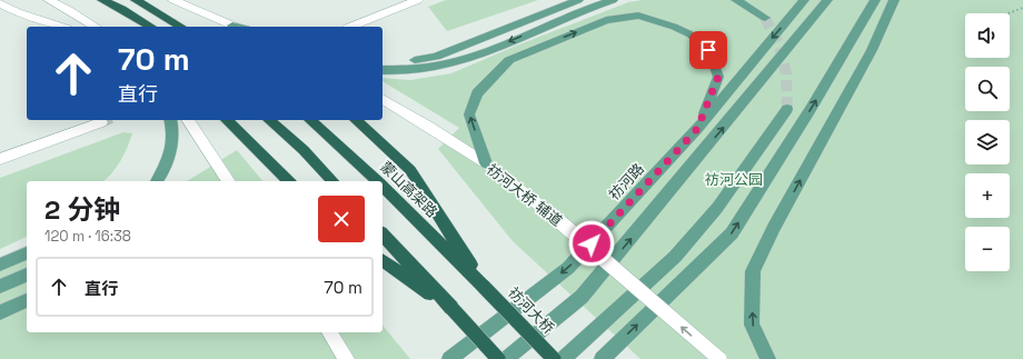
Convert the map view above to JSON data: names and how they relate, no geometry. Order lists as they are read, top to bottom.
{
  "streets": {
    "highway": ["蒙山高架路", "祊河大桥"],
    "main road": ["祊河路", "祊河大桥 辅道"]
  },
  "crossings": [
    ["蒙山高架路", "祊河大桥"]
  ],
  "one_way": ["祊河大桥 辅道"],
  "parks": ["祊河公园"],
  "page": {
    "map_buttons": ["+", "−"],
    "turn": ["70 m", "直行"],
    "heading": ["2 分钟", "120 m · 16:38"],
    "list": [
      {
        "name": "直行",
        "value": "70 m"
      }
    ]
  }
}
